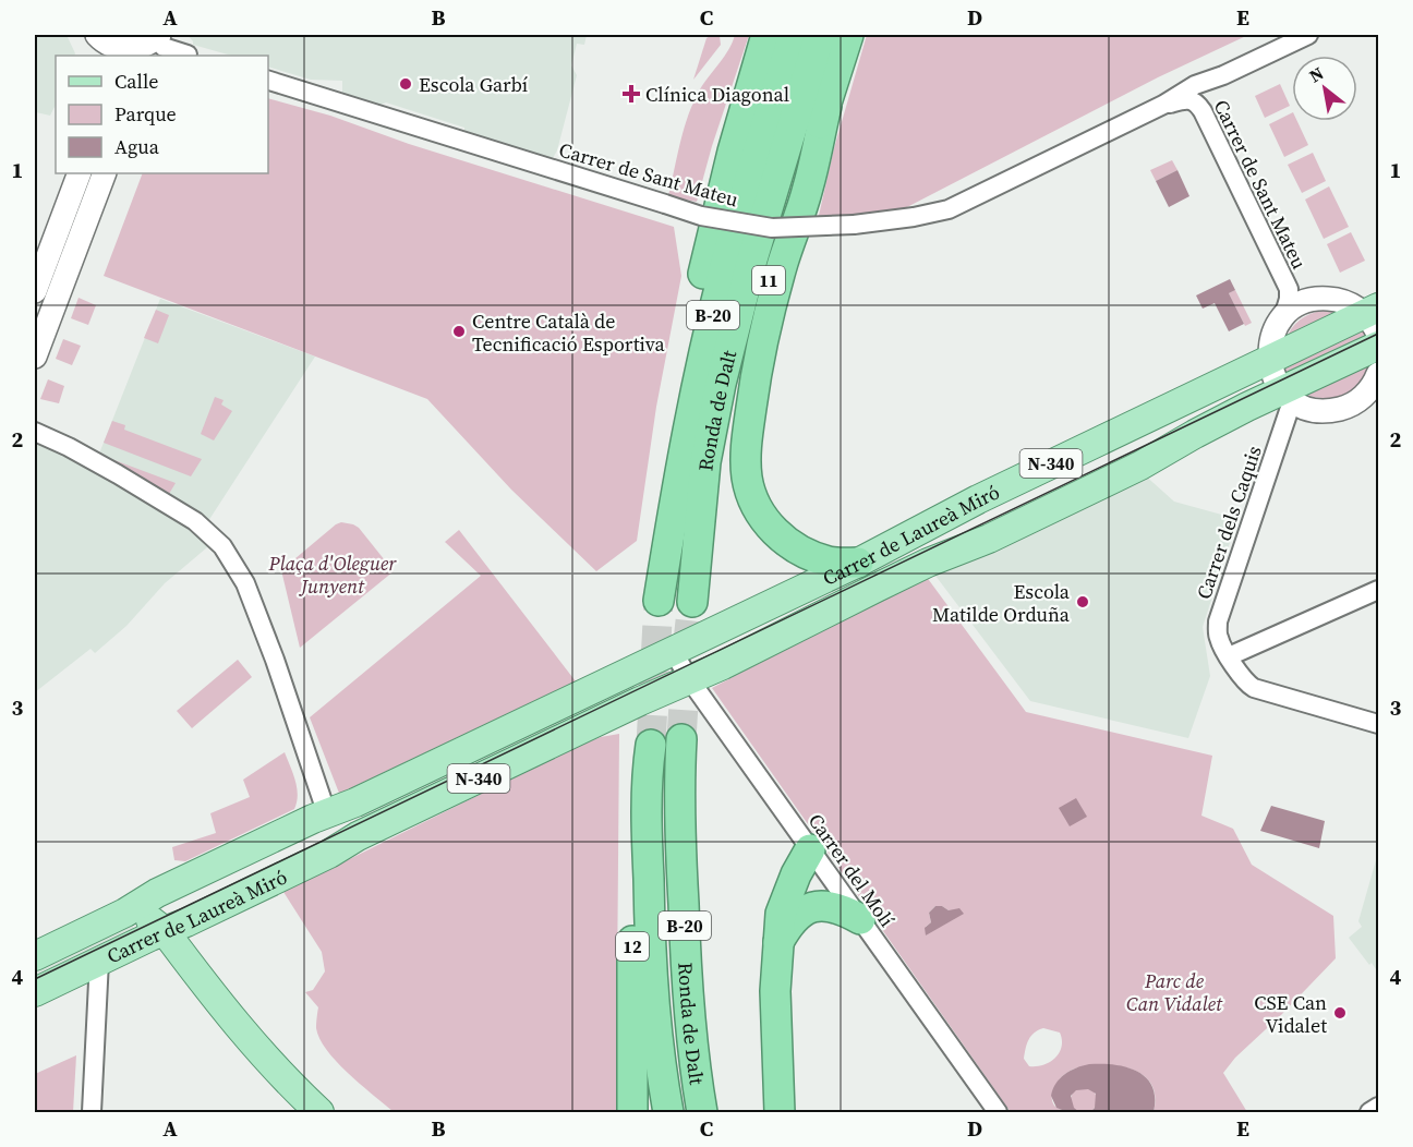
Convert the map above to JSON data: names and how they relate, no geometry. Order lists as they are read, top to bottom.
{
  "streets": {
    "highway": [
      "11",
      "B-20",
      "Ronda de Dalt",
      "12"
    ],
    "main road": ["N-340", "Carrer de Laureà Miró"],
    "street": ["Carrer de Sant Mateu", "Carrer dels Caquis", "Carrer del Molí"]
  },
  "crossings": [
    ["11", "Ronda de Dalt"],
    ["Ronda de Dalt", "12"],
    ["N-340", "Carrer dels Caquis"],
    ["N-340", "Carrer de Laureà Miró"],
    ["Carrer dels Caquis", "Carrer de Laureà Miró"],
    ["Carrer de Laureà Miró", "Carrer del Molí"]
  ],
  "parks": ["Plaça d'Oleguer Junyent", "Parc de Can Vidalet"],
  "places": {
    "other": [
      "Escola Garbí",
      "Centre Català de Tecnificació Esportiva",
      "Escola Matilde Orduña",
      "CSE Can Vidalet"
    ],
    "health": ["Clínica Diagonal"]
  },
  "legend": ["Calle", "Parque", "Agua"],
  "north": "top left",
  "grid": {
    "columns": [
      "A",
      "B",
      "C",
      "D",
      "E"
    ],
    "rows": [
      "1",
      "2",
      "3",
      "4"
    ]
  }
}
